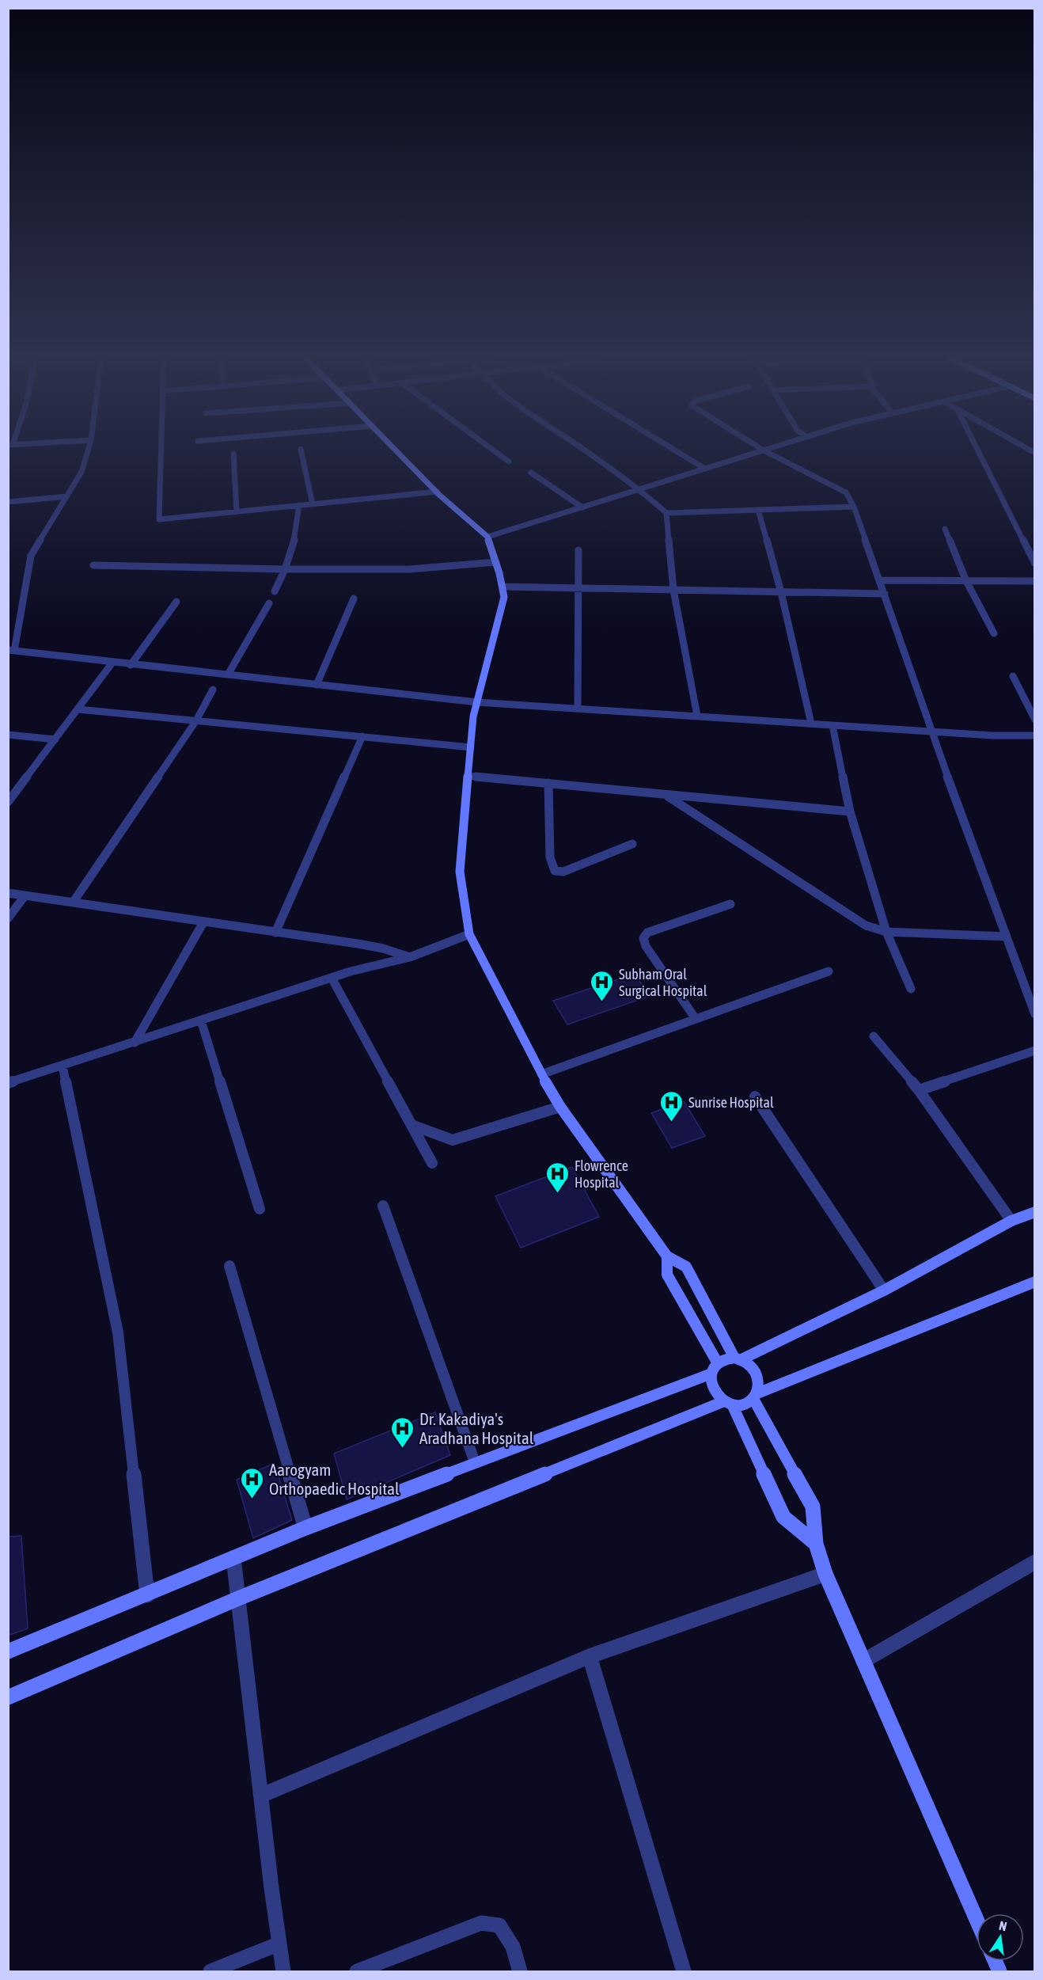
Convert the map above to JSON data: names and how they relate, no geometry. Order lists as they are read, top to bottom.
{
  "places": {
    "hospital": [
      "Subham Oral Surgical Hospital",
      "Sunrise Hospital",
      "Flowrence Hospital",
      "Dr. Kakadiya's Aradhana Hospital",
      "Aarogyam Orthopaedic Hospital"
    ]
  },
  "north": "top"
}
